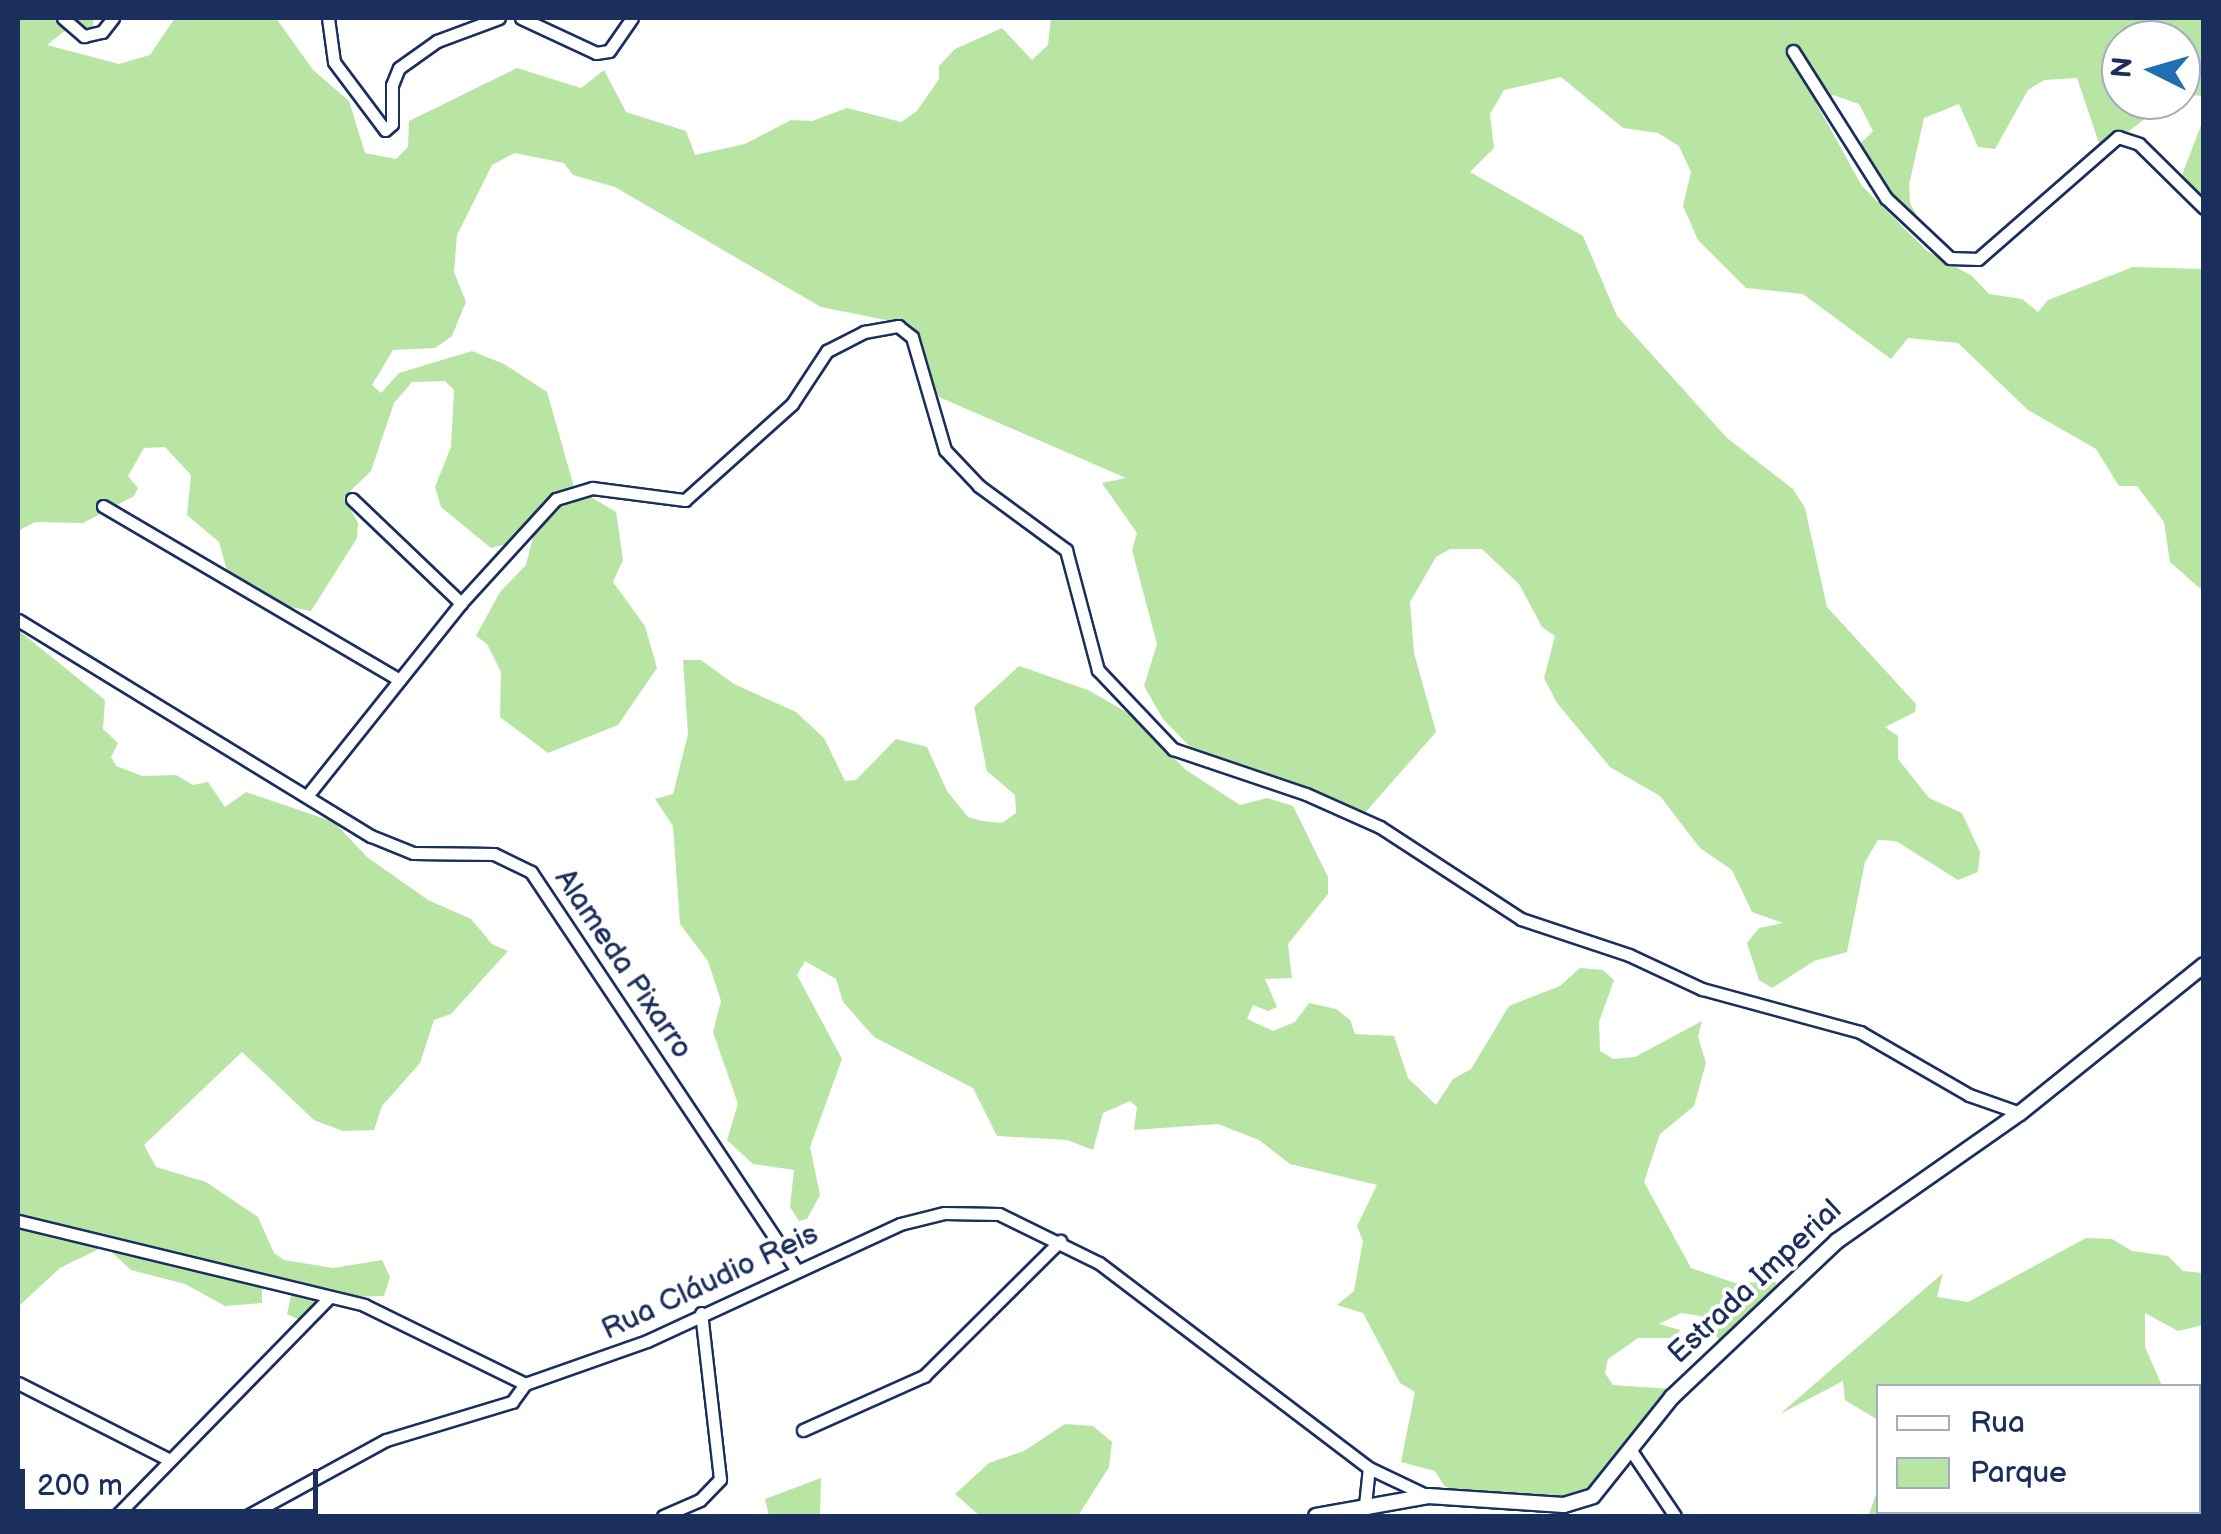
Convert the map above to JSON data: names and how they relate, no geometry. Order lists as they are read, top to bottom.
{
  "streets": {
    "street": ["Alameda Pixarro", "Rua Cláudio Reis", "Estrada Imperial"]
  },
  "crossings": [
    ["Alameda Pixarro", "Rua Cláudio Reis"],
    ["Rua Cláudio Reis", "Estrada Imperial"]
  ],
  "legend": ["Rua", "Parque"],
  "scale_bar": "200 m",
  "north": "left"
}
